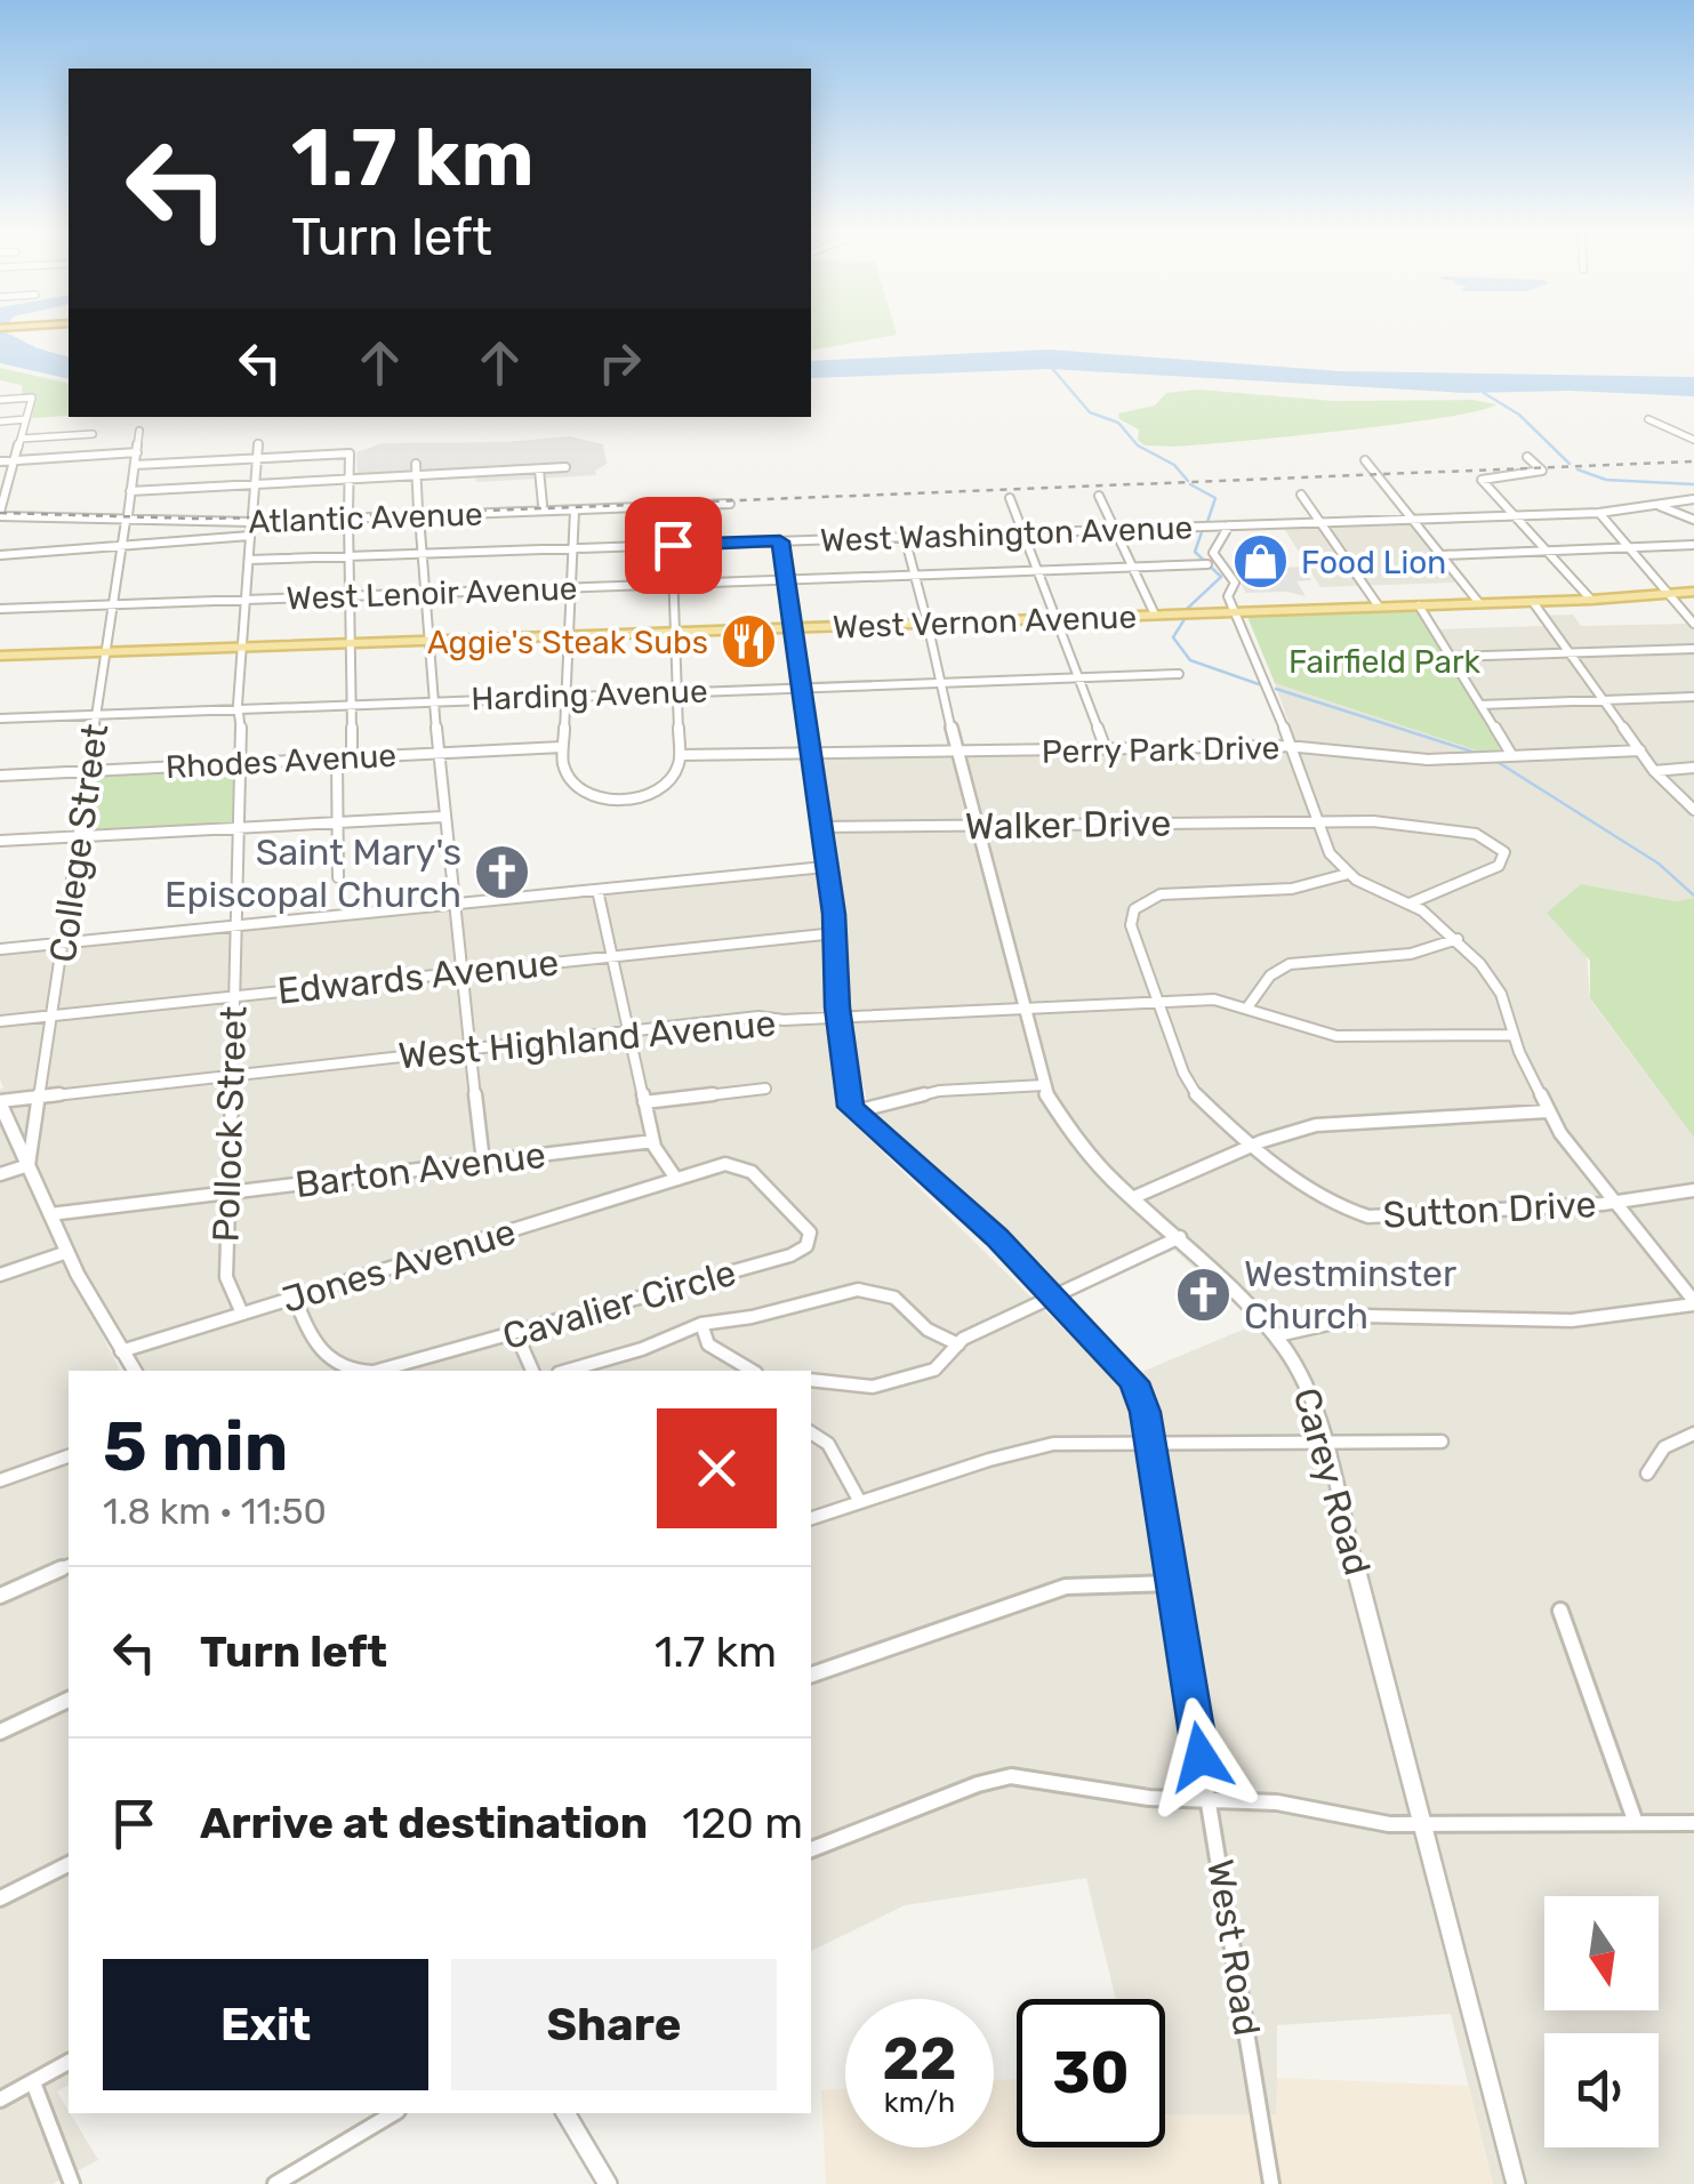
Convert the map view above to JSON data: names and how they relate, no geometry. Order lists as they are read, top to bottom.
{
  "streets": {
    "main road": ["West Vernon Avenue"],
    "street": [
      "Atlantic Avenue",
      "West Washington Avenue",
      "West Lenoir Avenue",
      "Harding Avenue",
      "Perry Park Drive",
      "Rhodes Avenue",
      "Walker Drive",
      "College Street",
      "Edwards Avenue",
      "West Highland Avenue",
      "Pollock Street",
      "Barton Avenue",
      "Sutton Drive",
      "Jones Avenue",
      "Cavalier Circle",
      "Carey Road",
      "West Road"
    ]
  },
  "crossings": [
    ["Atlantic Avenue", "College Street"],
    ["Atlantic Avenue", "Pollock Street"],
    ["West Washington Avenue", "Pollock Street"],
    ["West Washington Avenue", "Carey Road"],
    ["West Lenoir Avenue", "College Street"],
    ["West Lenoir Avenue", "Pollock Street"],
    ["West Lenoir Avenue", "Carey Road"],
    ["West Vernon Avenue", "College Street"],
    ["West Vernon Avenue", "Pollock Street"],
    ["West Vernon Avenue", "Carey Road"],
    ["Harding Avenue", "Perry Park Drive"],
    ["Harding Avenue", "Rhodes Avenue"],
    ["Harding Avenue", "College Street"],
    ["Harding Avenue", "Pollock Street"],
    ["Harding Avenue", "Carey Road"],
    ["Perry Park Drive", "Rhodes Avenue"],
    ["Perry Park Drive", "Carey Road"],
    ["Rhodes Avenue", "College Street"],
    ["Rhodes Avenue", "Pollock Street"],
    ["Walker Drive", "Carey Road"],
    ["College Street", "Edwards Avenue"],
    ["College Street", "West Highland Avenue"],
    ["Edwards Avenue", "Pollock Street"],
    ["West Highland Avenue", "Pollock Street"],
    ["West Highland Avenue", "Sutton Drive"],
    ["West Highland Avenue", "Carey Road"],
    ["Pollock Street", "Barton Avenue"],
    ["Pollock Street", "Jones Avenue"],
    ["Jones Avenue", "Cavalier Circle"]
  ],
  "parks": ["Fairfield Park"],
  "places": {
    "shop": ["Food Lion"],
    "restaurant": ["Aggie's Steak Subs"],
    "church": ["Saint Mary's Episcopal Church", "Westminster Church"]
  },
  "north": "bottom",
  "page": {
    "turn": ["1.7 km", "Turn left"],
    "heading": ["5 min", "1.8 km · 11:50"],
    "list": [
      {
        "name": "Turn left",
        "value": "1.7 km"
      },
      {
        "name": "Arrive at destination",
        "value": "120 m"
      }
    ],
    "buttons": ["Exit", "Share"],
    "speed": "22 km/h",
    "limit": "30"
  }
}
